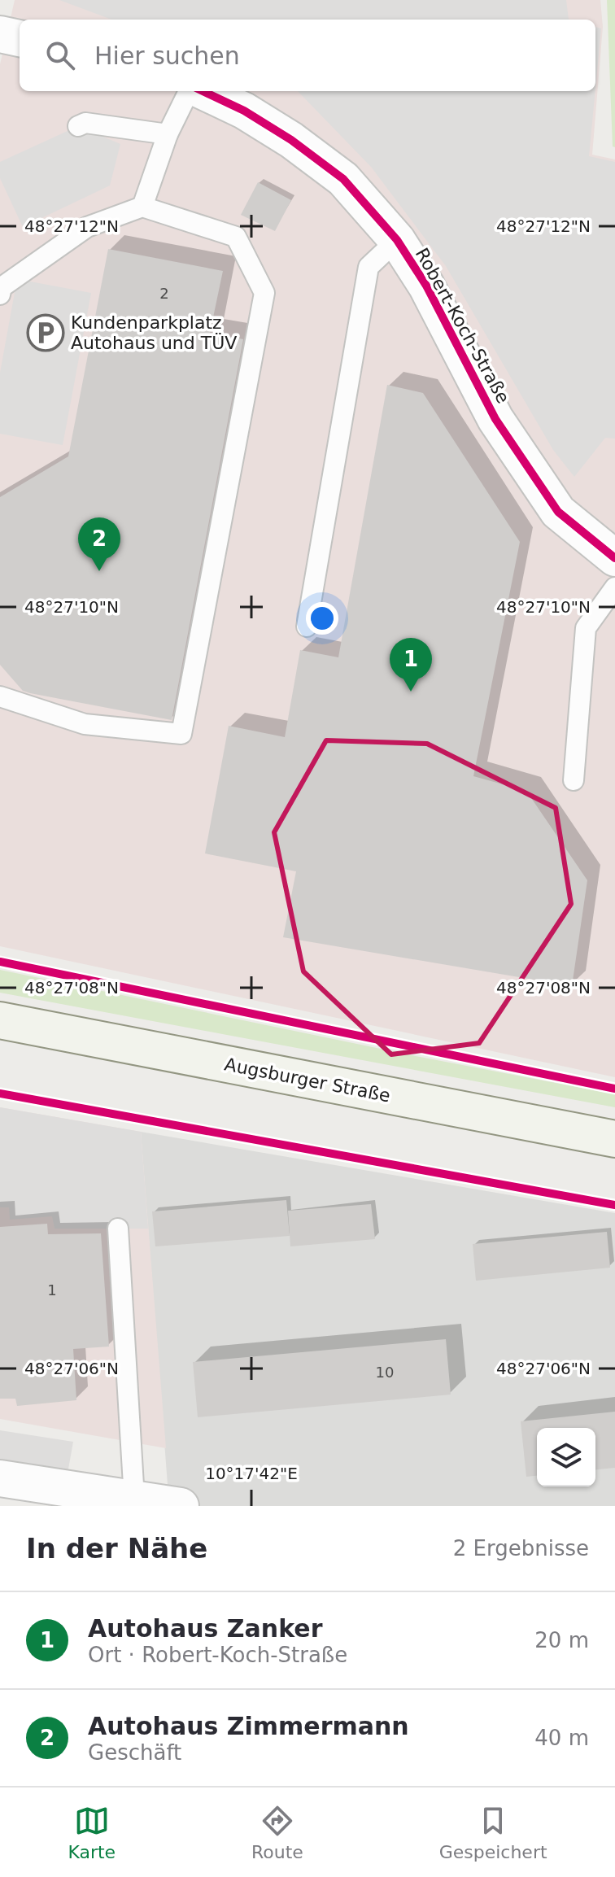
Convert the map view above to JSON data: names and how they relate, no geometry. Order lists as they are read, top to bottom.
{
  "streets": {
    "main road": ["Augsburger Straße"],
    "street": ["Robert-Koch-Straße"]
  },
  "places": {
    "parking": ["Kundenparkplatz Autohaus und TÜV"]
  },
  "house_numbers": ["2", "1", "10"],
  "page": {
    "search": "Hier suchen",
    "pins": ["2", "1"],
    "heading": ["In der Nähe", "2 Ergebnisse"],
    "list": [
      {
        "mark": "1",
        "name": "Autohaus Zanker",
        "note": "Ort · Robert-Koch-Straße",
        "value": "20 m"
      },
      {
        "mark": "2",
        "name": "Autohaus Zimmermann",
        "note": "Geschäft",
        "value": "40 m"
      }
    ],
    "nav": ["Karte", "Route", "Gespeichert"]
  },
  "coordinates": [
    "48°27'12\"N",
    "48°27'10\"N",
    "48°27'08\"N",
    "48°27'06\"N",
    "10°17'42\"E"
  ]
}
